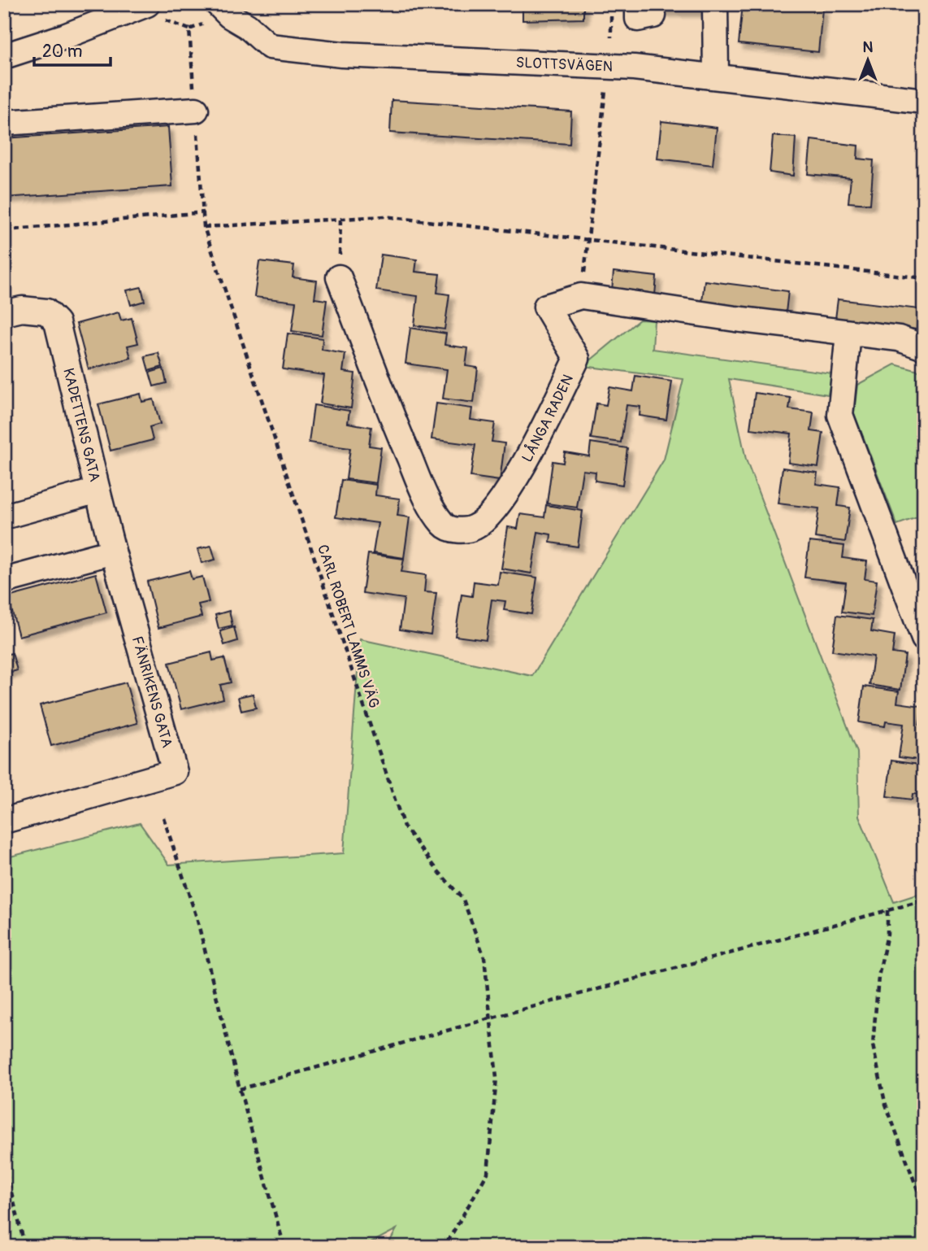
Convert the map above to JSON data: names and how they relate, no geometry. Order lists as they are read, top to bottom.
{
  "streets": {
    "street": [
      "SLOTTSVÄGEN",
      "LÅNGA RADEN",
      "KADETTENS GATA",
      "FÄNRIKENS GATA"
    ],
    "path": ["CARL ROBERT LAMMS VÄG"]
  },
  "scale_bar": "20 m",
  "north": "top"
}
